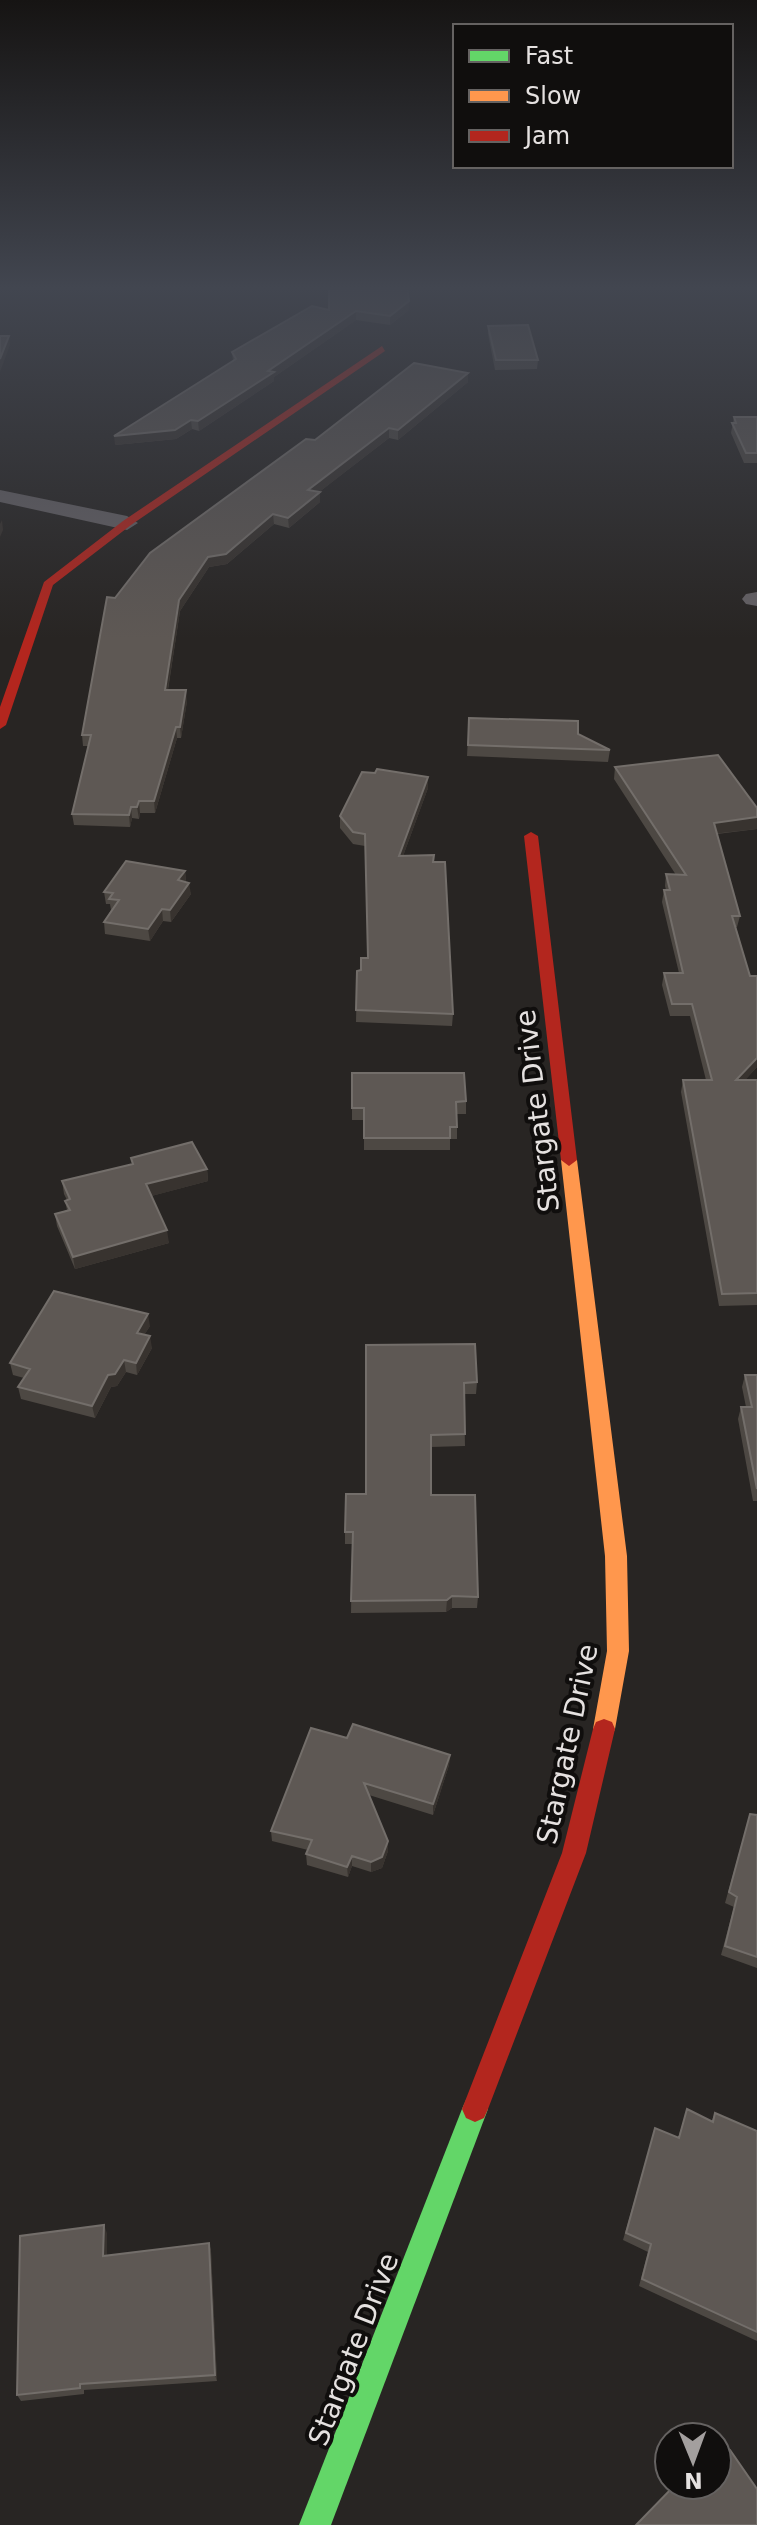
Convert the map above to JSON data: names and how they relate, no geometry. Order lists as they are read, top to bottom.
{
  "streets": {
    "street": ["Stargate Drive"]
  },
  "legend": ["Fast", "Slow", "Jam"],
  "north": "bottom"
}
